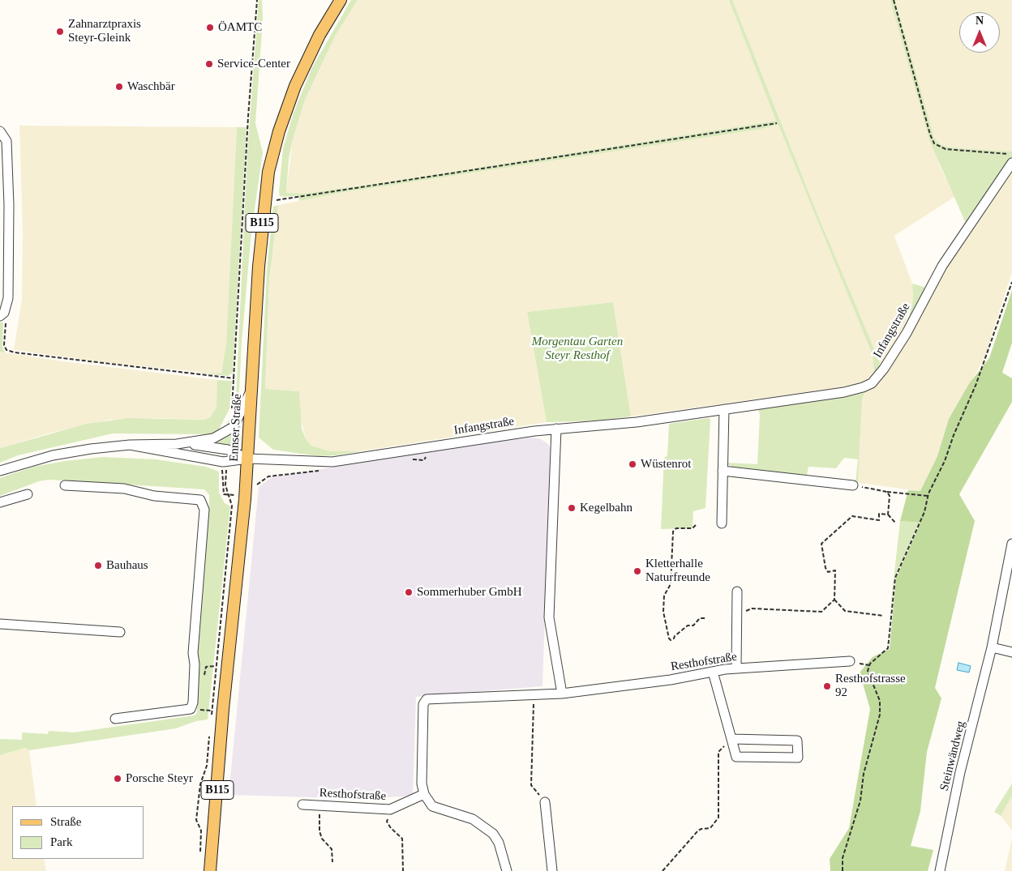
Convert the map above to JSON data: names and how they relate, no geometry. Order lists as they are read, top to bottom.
{
  "streets": {
    "main road": ["B115", "Ennser Straße"],
    "street": ["Infangstraße", "Resthofstraße", "Steinwändweg"]
  },
  "crossings": [
    ["Infangstraße", "Ennser Straße"]
  ],
  "parks": ["Morgentau Garten Steyr Resthof"],
  "places": [
    "ÖAMTC",
    "Zahnarztpraxis Steyr-Gleink",
    "Service-Center",
    "Waschbär",
    "Wüstenrot",
    "Kegelbahn",
    "Bauhaus",
    "Kletterhalle Naturfreunde",
    "Sommerhuber GmbH",
    "Resthofstrasse 92",
    "Porsche Steyr"
  ],
  "legend": ["Straße", "Park"],
  "north": "top"
}
